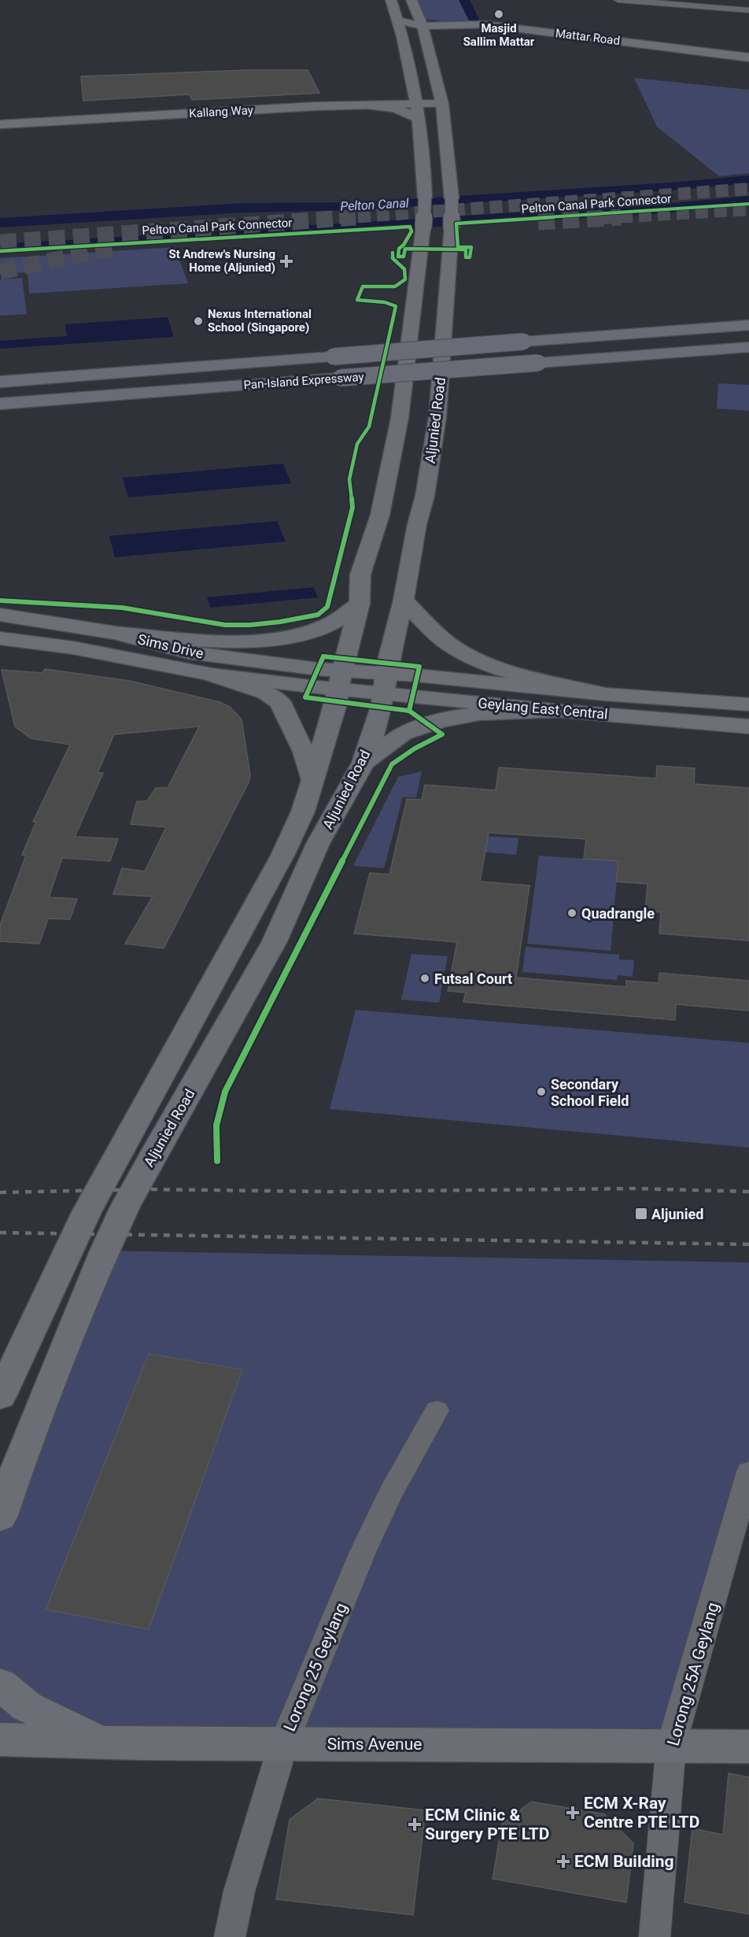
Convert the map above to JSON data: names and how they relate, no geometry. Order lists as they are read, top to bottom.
{
  "streets": {
    "highway": ["Pan-Island Expressway"],
    "main road": ["Aljunied Road", "Sims Avenue"],
    "street": [
      "Mattar Road",
      "Kallang Way",
      "Sims Drive",
      "Geylang East Central",
      "Lorong 25 Geylang",
      "Lorong 25A Geylang"
    ],
    "cycle path": ["Pelton Canal Park Connector"]
  },
  "crossings": [
    ["Mattar Road", "Aljunied Road"],
    ["Aljunied Road", "Sims Drive"],
    ["Aljunied Road", "Geylang East Central"],
    ["Sims Drive", "Geylang East Central"],
    ["Lorong 25 Geylang", "Sims Avenue"],
    ["Lorong 25A Geylang", "Sims Avenue"]
  ],
  "water": ["Pelton Canal"],
  "places": {
    "other": [
      "Masjid Sallim Mattar",
      "Nexus International School (Singapore)",
      "Quadrangle",
      "Futsal Court",
      "Secondary School Field"
    ],
    "health": [
      "St Andrew's Nursing Home (Aljunied)",
      "ECM X-Ray Centre PTE LTD",
      "ECM Clinic & Surgery PTE LTD",
      "ECM Building"
    ],
    "transit": ["Aljunied"]
  }
}
